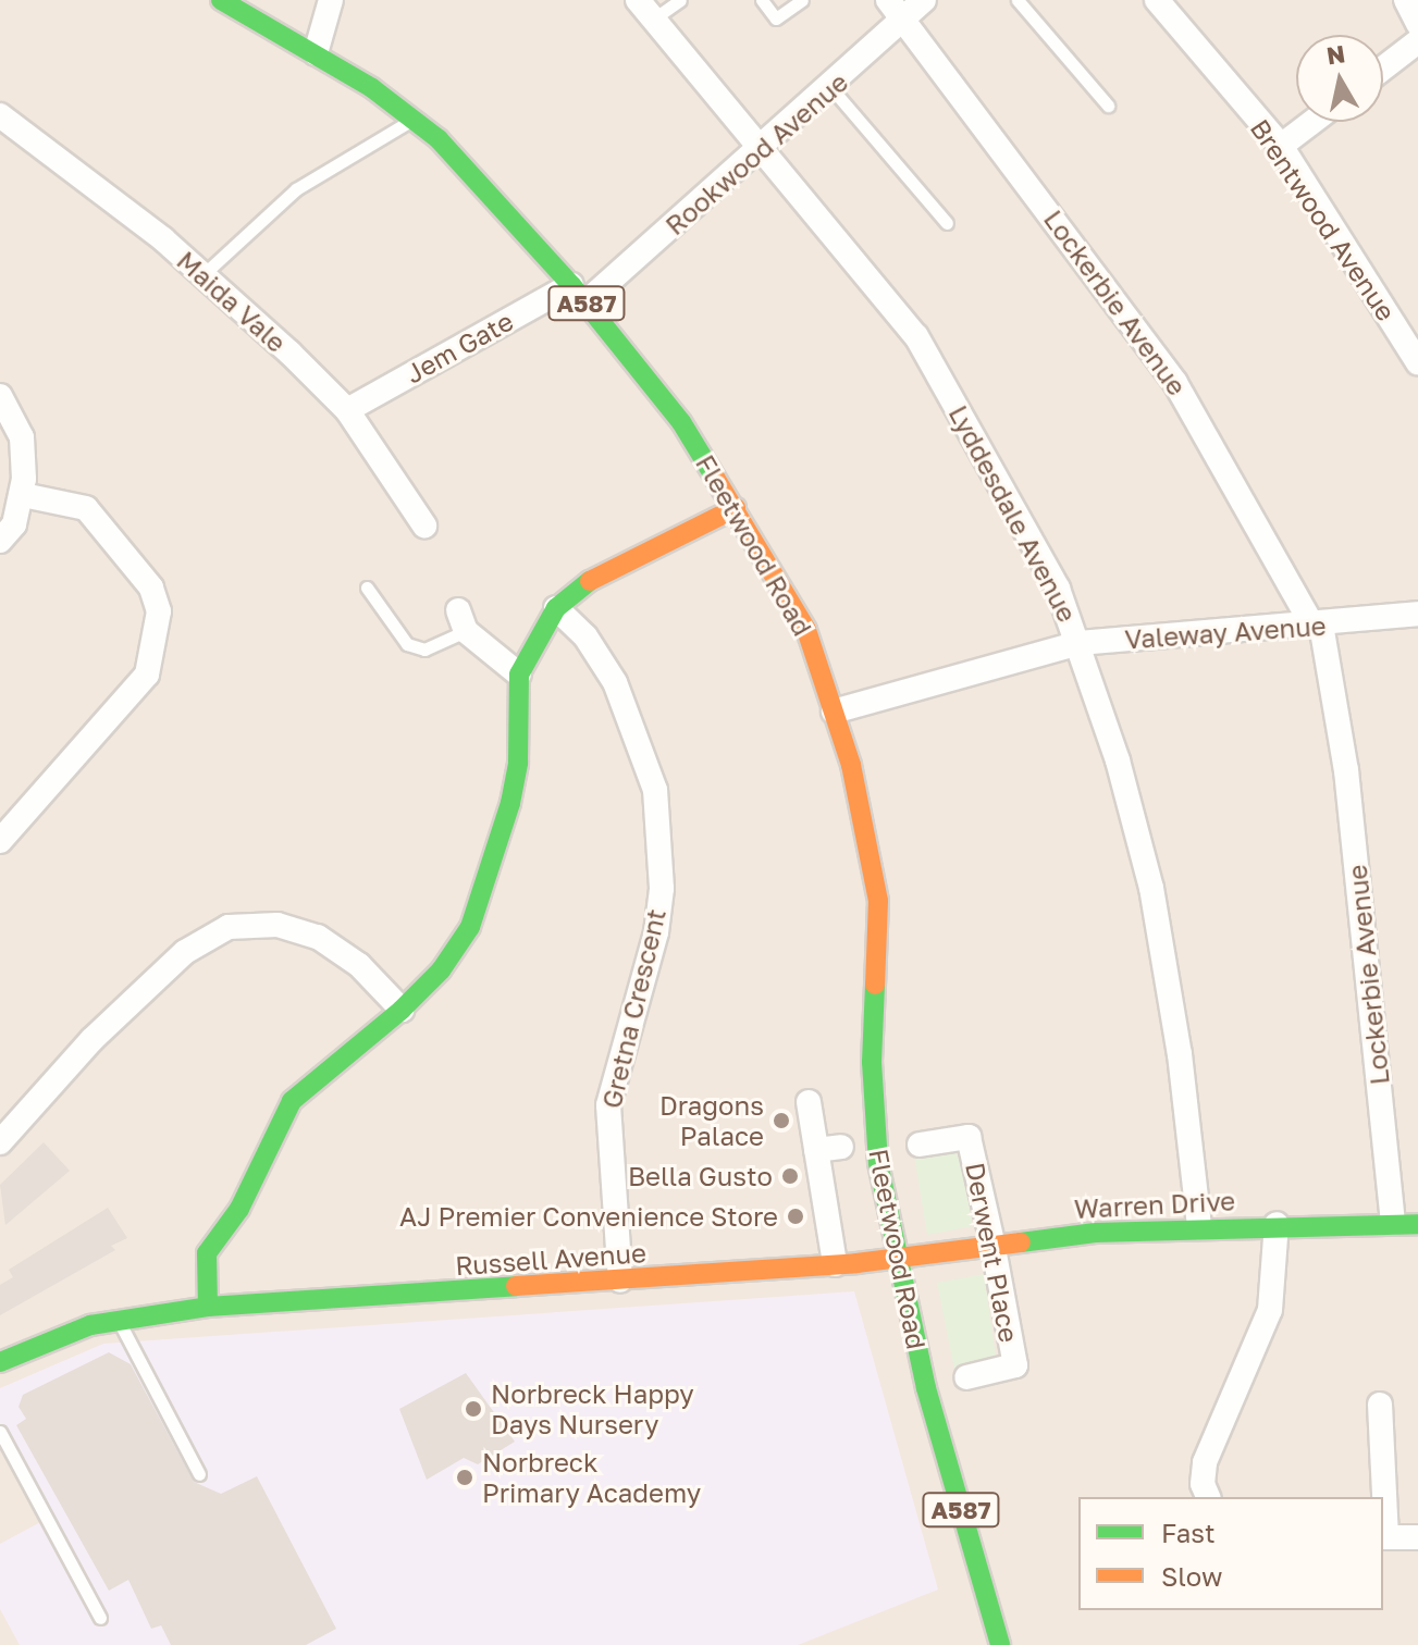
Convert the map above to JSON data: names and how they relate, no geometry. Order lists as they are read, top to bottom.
{
  "streets": {
    "main road": [
      "A587",
      "Fleetwood Road",
      "Warren Drive",
      "Russell Avenue"
    ],
    "street": [
      "Rookwood Avenue",
      "Brentwood Avenue",
      "Maida Vale",
      "Lockerbie Avenue",
      "Jem Gate",
      "Lyddesdale Avenue",
      "Valeway Avenue",
      "Gretna Crescent",
      "Derwent Place"
    ]
  },
  "crossings": [
    ["Rookwood Avenue", "Lockerbie Avenue"],
    ["Rookwood Avenue", "Jem Gate"],
    ["Rookwood Avenue", "Lyddesdale Avenue"],
    ["Rookwood Avenue", "Fleetwood Road"],
    ["Maida Vale", "Jem Gate"],
    ["Lockerbie Avenue", "Valeway Avenue"],
    ["Lockerbie Avenue", "Warren Drive"],
    ["Jem Gate", "Fleetwood Road"],
    ["Lyddesdale Avenue", "Valeway Avenue"],
    ["Lyddesdale Avenue", "Warren Drive"],
    ["Fleetwood Road", "Valeway Avenue"],
    ["Fleetwood Road", "Warren Drive"],
    ["Fleetwood Road", "Russell Avenue"],
    ["Gretna Crescent", "Russell Avenue"],
    ["Warren Drive", "Derwent Place"],
    ["Warren Drive", "Russell Avenue"]
  ],
  "places": [
    "Dragons Palace",
    "Bella Gusto",
    "AJ Premier Convenience Store",
    "Norbreck Happy Days Nursery",
    "Norbreck Primary Academy"
  ],
  "legend": ["Fast", "Slow"],
  "north": "top"
}
